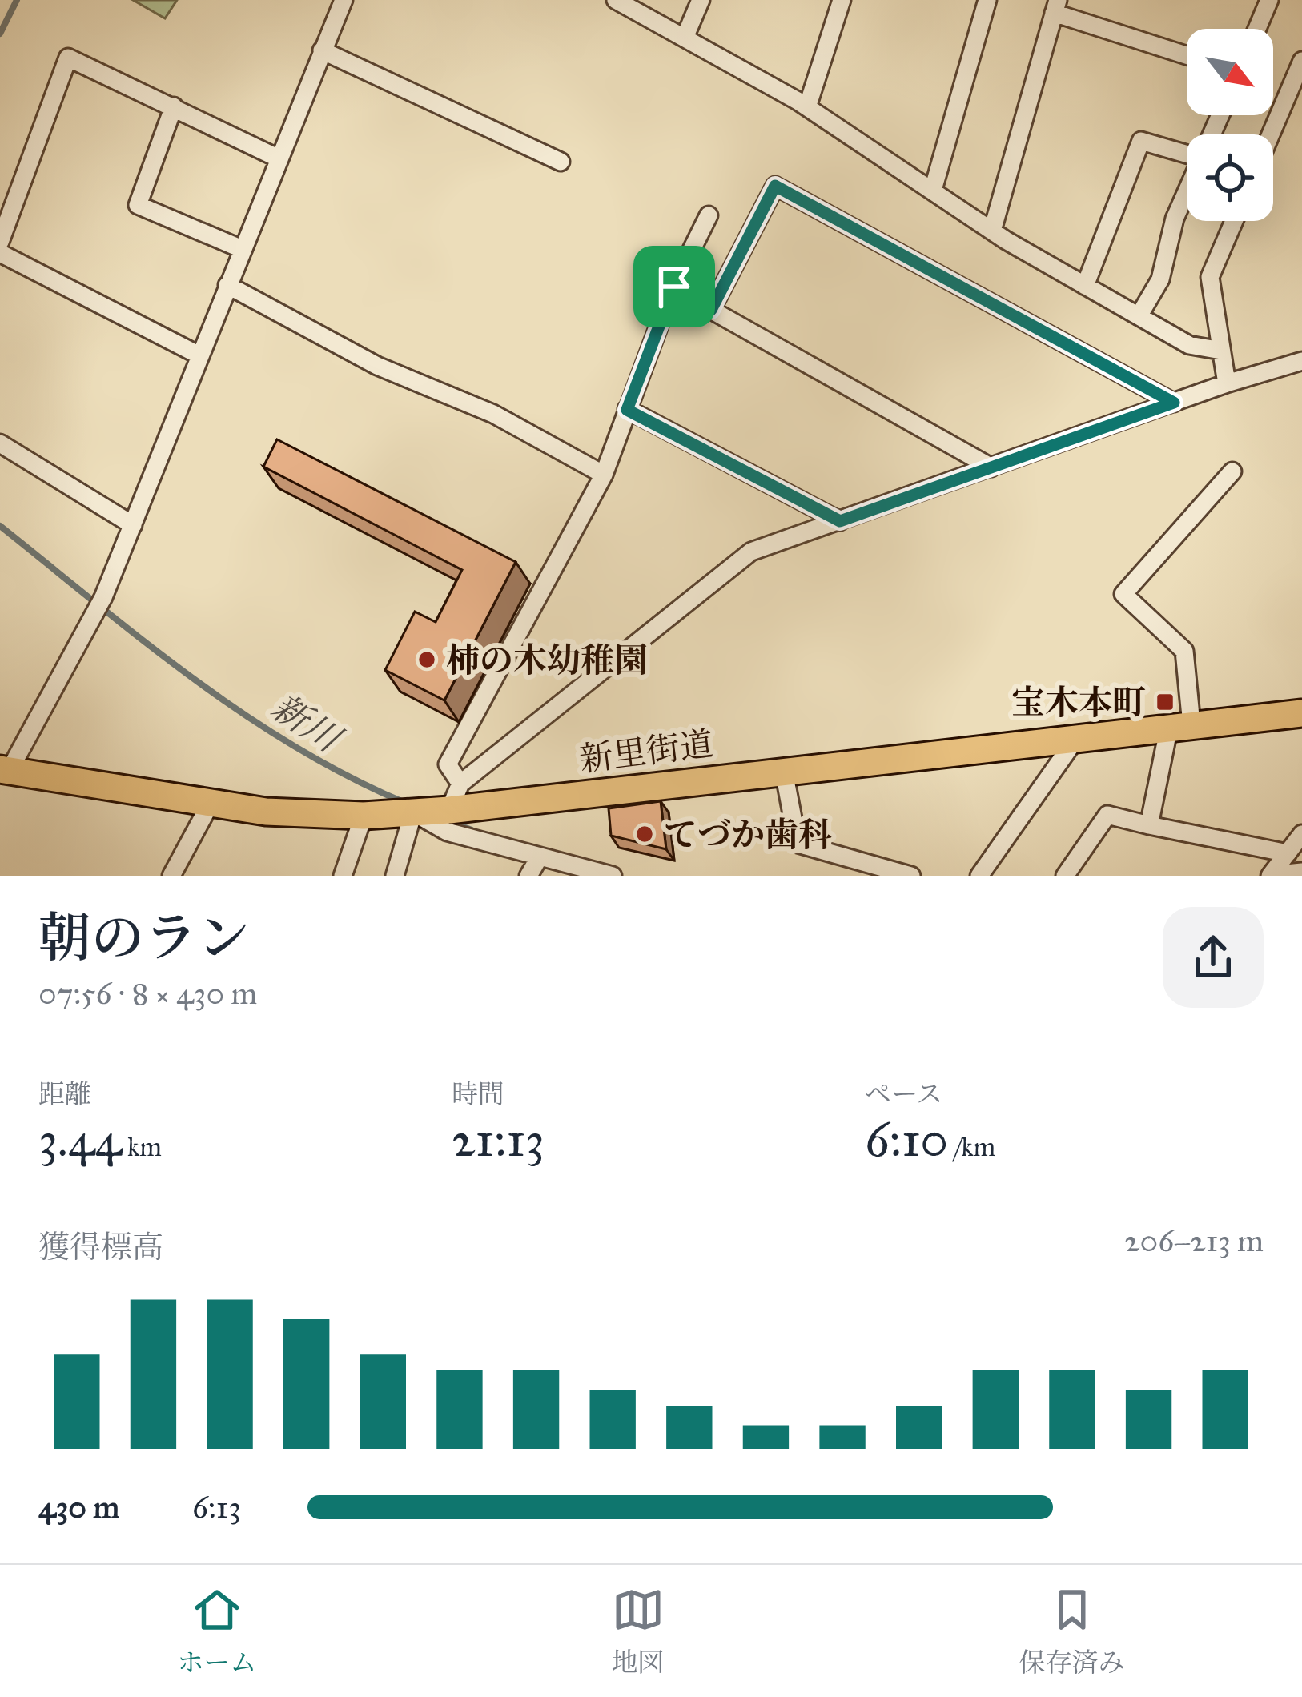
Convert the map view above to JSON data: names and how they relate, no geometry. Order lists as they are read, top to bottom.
{
  "streets": {
    "main road": ["新里街道"]
  },
  "water": ["新川"],
  "places": {
    "other": ["柿の木幼稚園", "てづか歯科"],
    "transit": ["宝木本町"]
  },
  "north": "bottom right",
  "page": {
    "heading": ["朝のラン", "07:56 · 8 × 430 m"],
    "stats": [
      ["距離", "3.44 km"],
      ["時間", "21:13"],
      ["ペース", "6:10 /km"]
    ],
    "chart": ["獲得標高", "206–213 m"],
    "list": [
      {
        "name": "430 m",
        "note": "6:13"
      }
    ],
    "tabs": ["ホーム", "地図", "保存済み"]
  }
}
